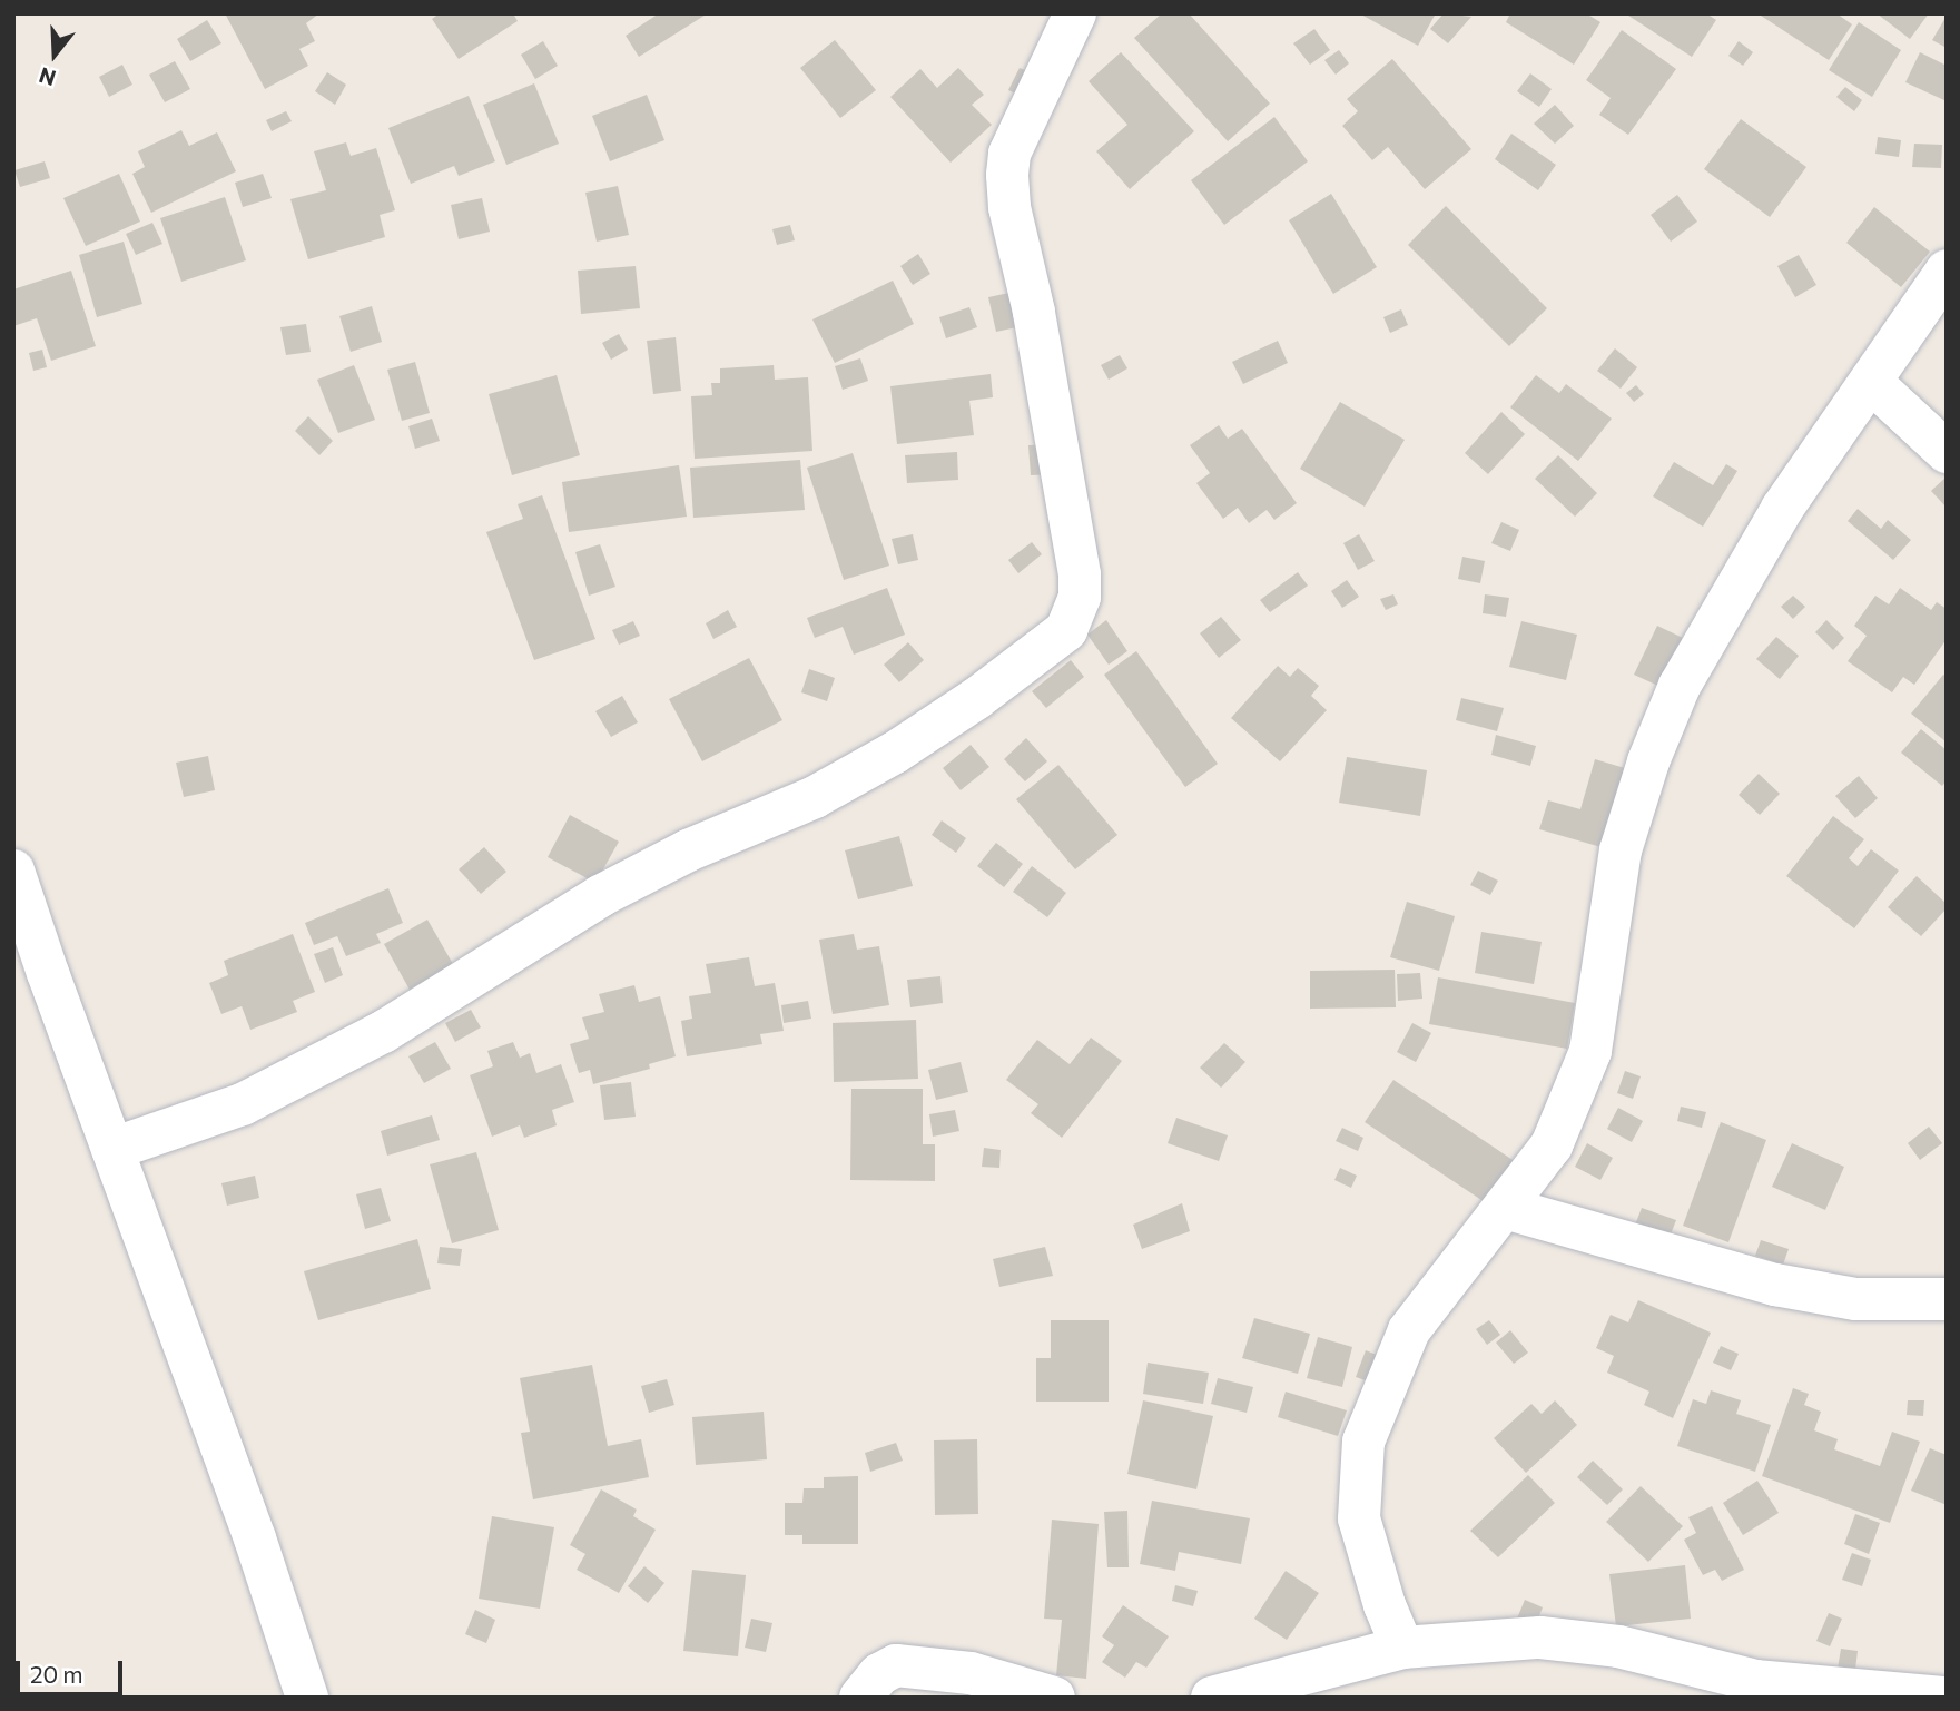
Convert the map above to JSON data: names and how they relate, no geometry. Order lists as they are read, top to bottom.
{
  "scale_bar": "20 m",
  "north": "bottom"
}
